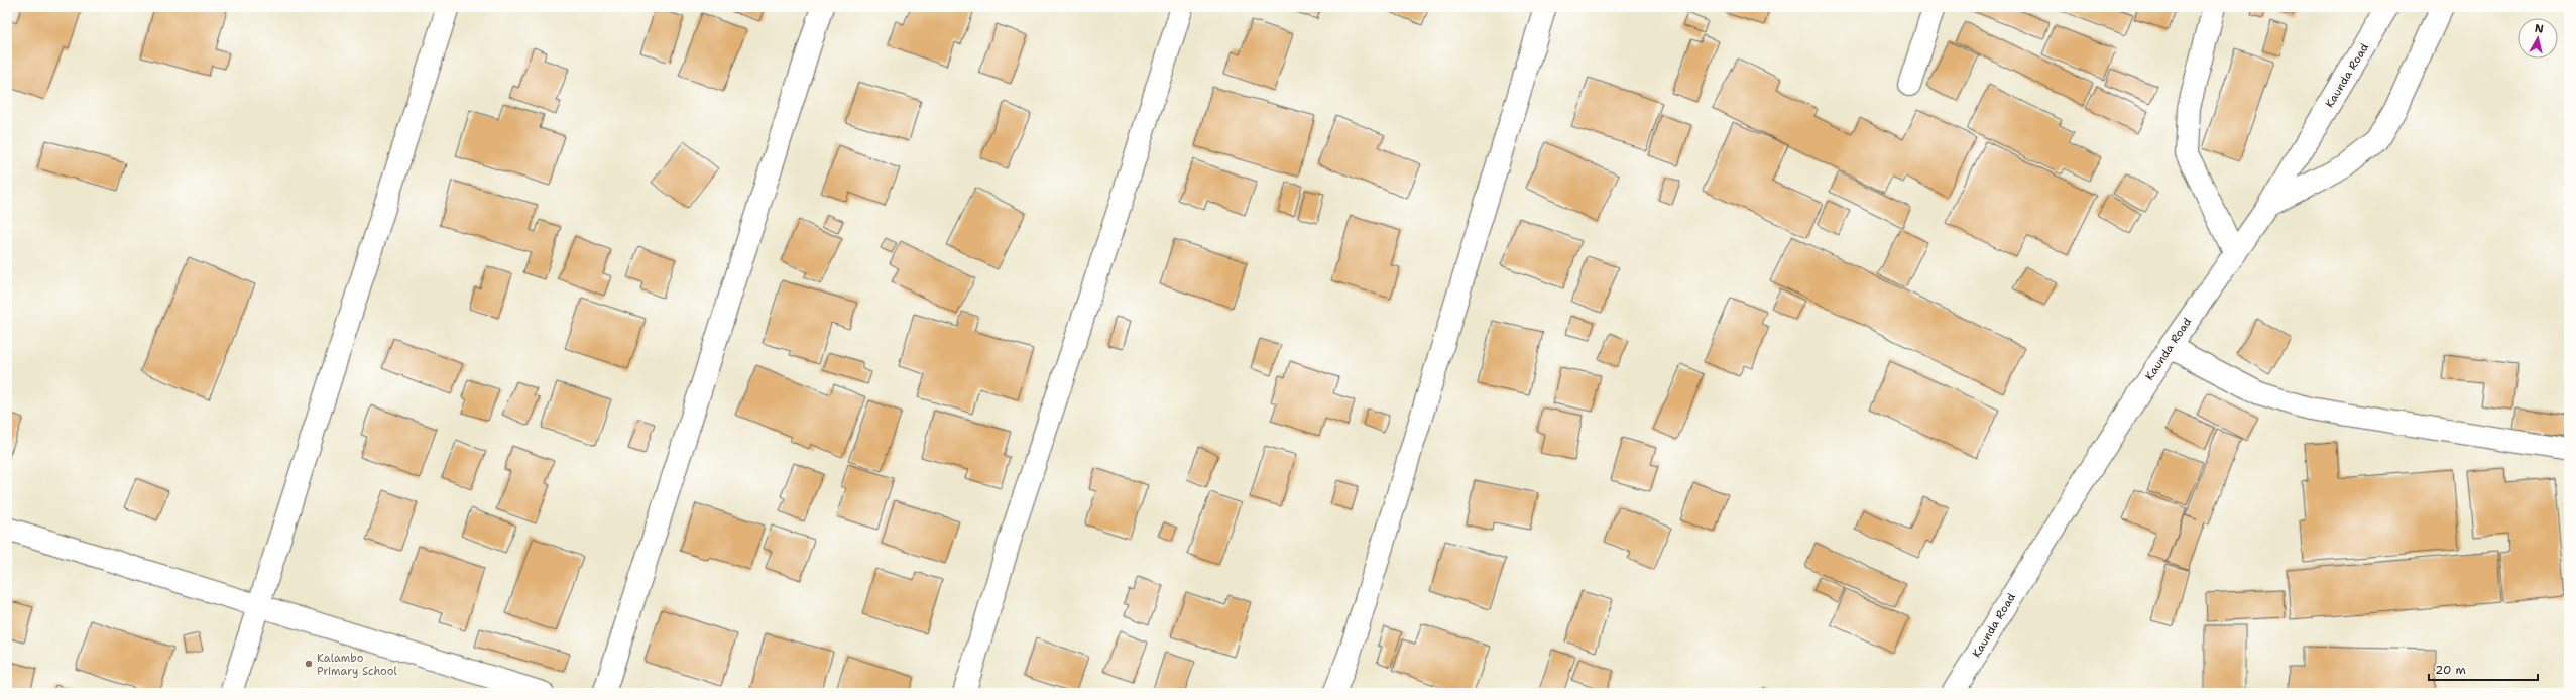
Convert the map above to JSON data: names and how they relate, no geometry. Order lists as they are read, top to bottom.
{
  "streets": {
    "street": ["Kaunda Road"]
  },
  "places": ["Kalambo Primary School"],
  "scale_bar": "20 m",
  "north": "top"
}
